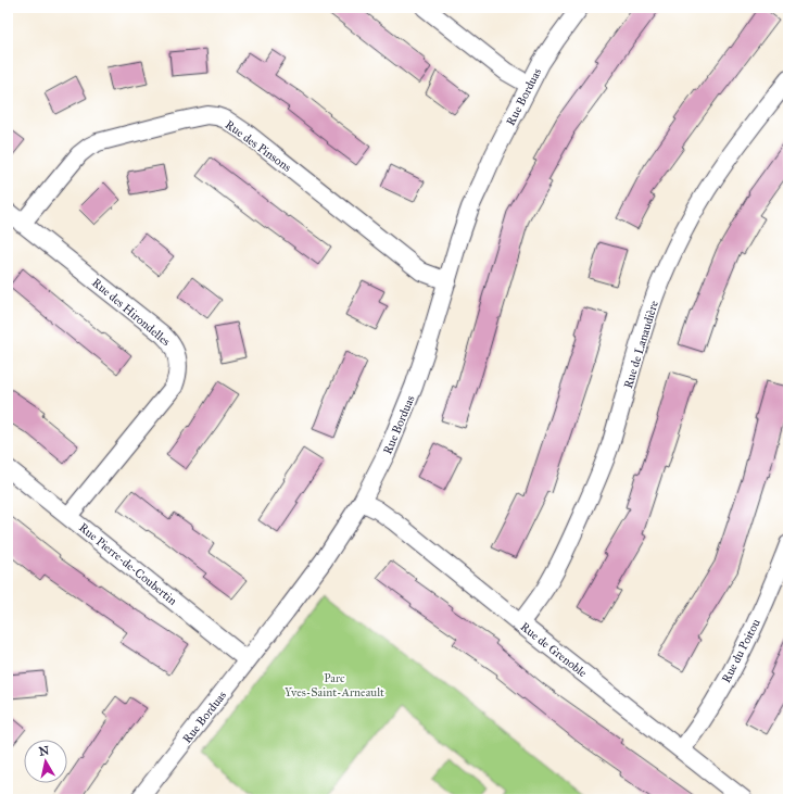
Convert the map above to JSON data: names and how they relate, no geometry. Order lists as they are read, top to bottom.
{
  "streets": {
    "street": [
      "Rue Borduas",
      "Rue des Pinsons",
      "Rue des Hirondelles",
      "Rue de Lanaudière",
      "Rue Pierre-de-Coubertin",
      "Rue de Grenoble",
      "Rue du Poitou"
    ]
  },
  "crossings": [
    ["Rue Borduas", "Rue des Pinsons"],
    ["Rue Borduas", "Rue Pierre-de-Coubertin"],
    ["Rue Borduas", "Rue de Grenoble"],
    ["Rue des Pinsons", "Rue des Hirondelles"],
    ["Rue des Hirondelles", "Rue Pierre-de-Coubertin"],
    ["Rue de Lanaudière", "Rue de Grenoble"],
    ["Rue de Grenoble", "Rue du Poitou"]
  ],
  "parks": ["Parc Yves-Saint-Arneault"],
  "north": "top"
}
